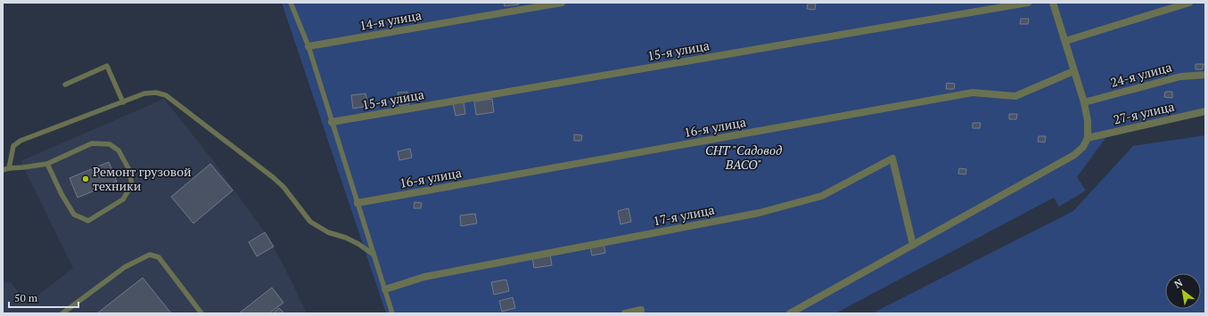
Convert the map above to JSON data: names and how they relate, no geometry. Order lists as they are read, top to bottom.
{
  "streets": {
    "street": [
      "14-я улица",
      "15-я улица",
      "24-я улица",
      "27-я улица",
      "16-я улица",
      "17-я улица"
    ]
  },
  "parks": ["СНТ \"Садовод ВАСО\""],
  "places": ["Ремонт грузовой техники"],
  "scale_bar": "50 m",
  "north": "top left"
}
